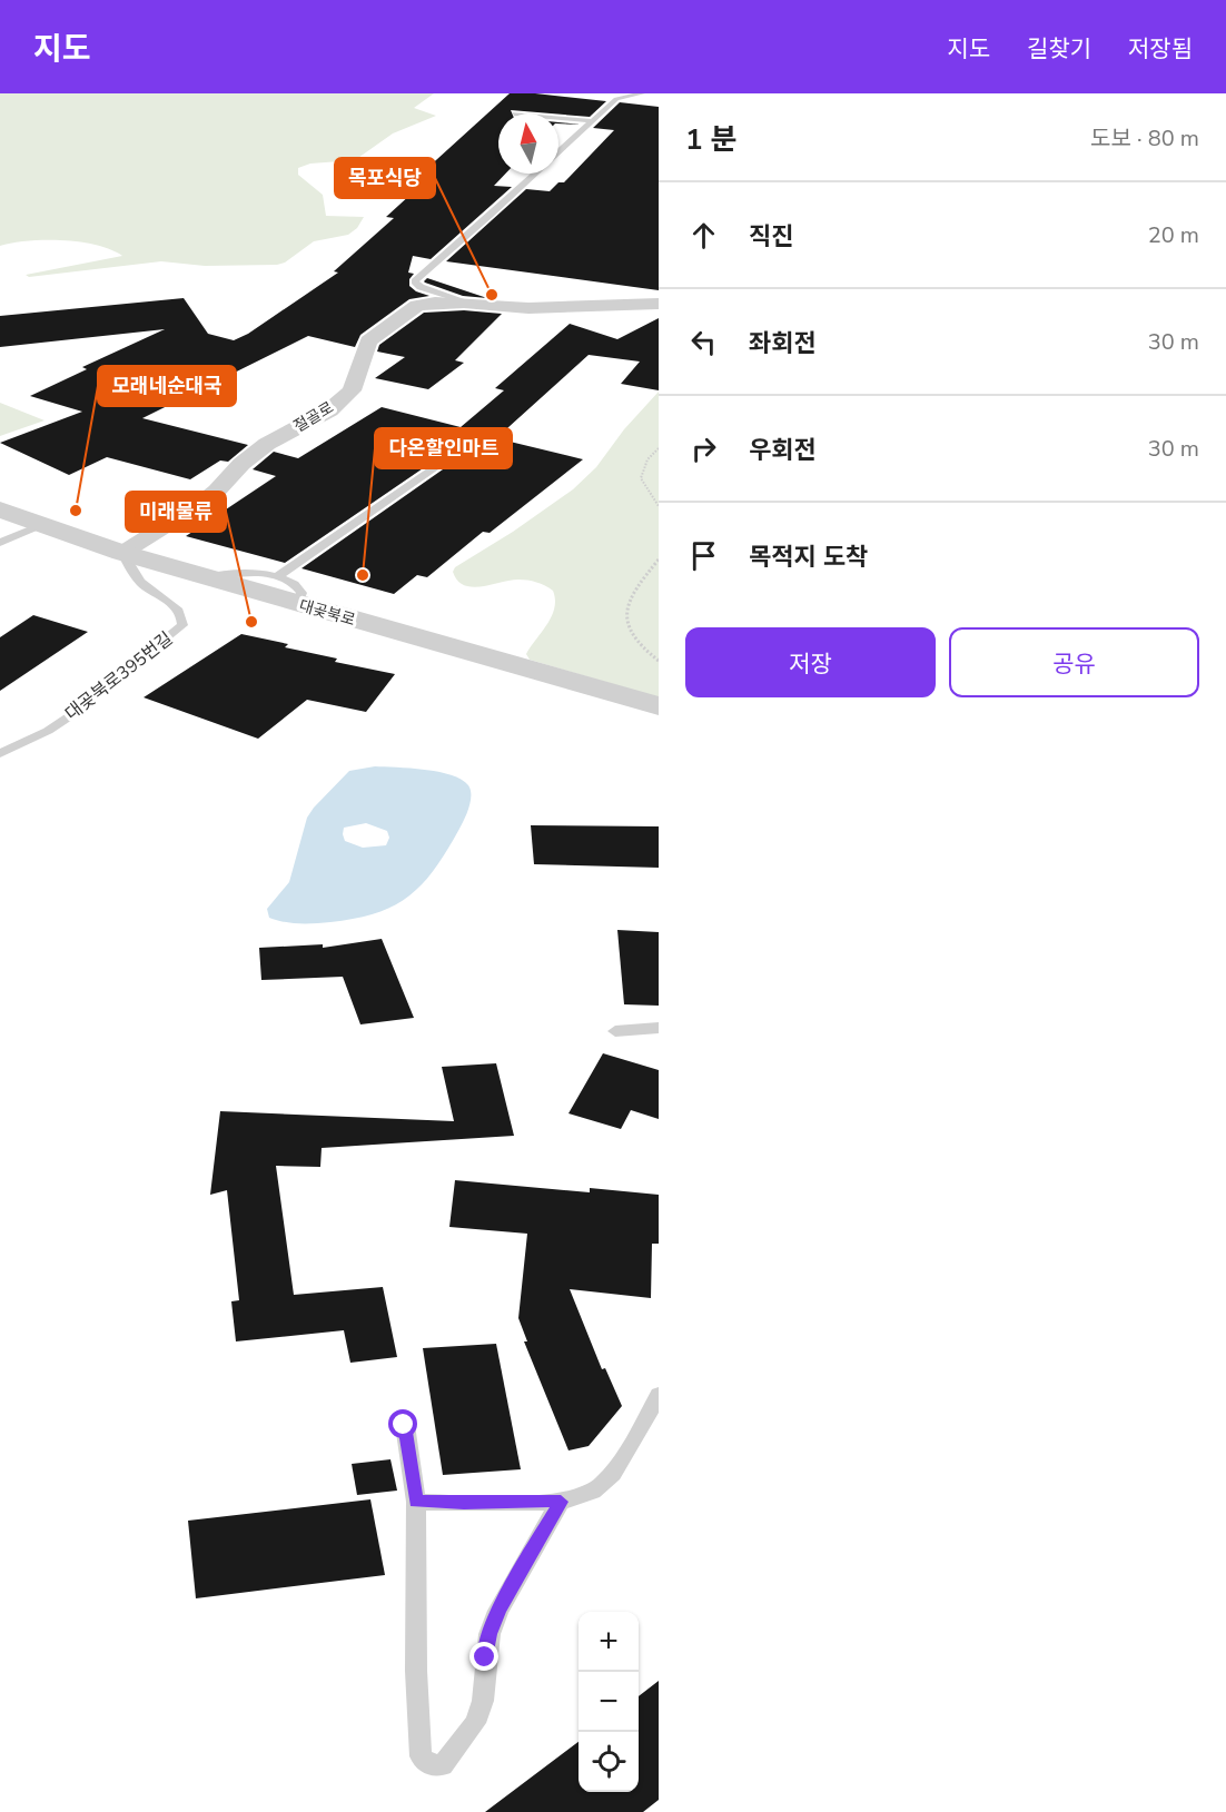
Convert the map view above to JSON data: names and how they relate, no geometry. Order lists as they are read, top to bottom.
{
  "streets": {
    "street": ["절골로", "대곶북로"],
    "lane": ["대곶북로395번길"]
  },
  "crossings": [
    ["절골로", "대곶북로"],
    ["절골로", "대곶북로395번길"],
    ["대곶북로", "대곶북로395번길"]
  ],
  "places": [
    "목포식당",
    "모래네순대국",
    "다온할인마트",
    "미래물류"
  ],
  "north": "top",
  "page": {
    "header": "지도",
    "nav": ["지도", "길찾기", "저장됨"],
    "heading": ["1 분", "도보 · 80 m"],
    "list": [
      ["직진", "20 m"],
      ["좌회전", "30 m"],
      ["우회전", "30 m"],
      "목적지 도착"
    ],
    "buttons": ["저장", "공유"],
    "map_buttons": ["+", "−"]
  }
}
